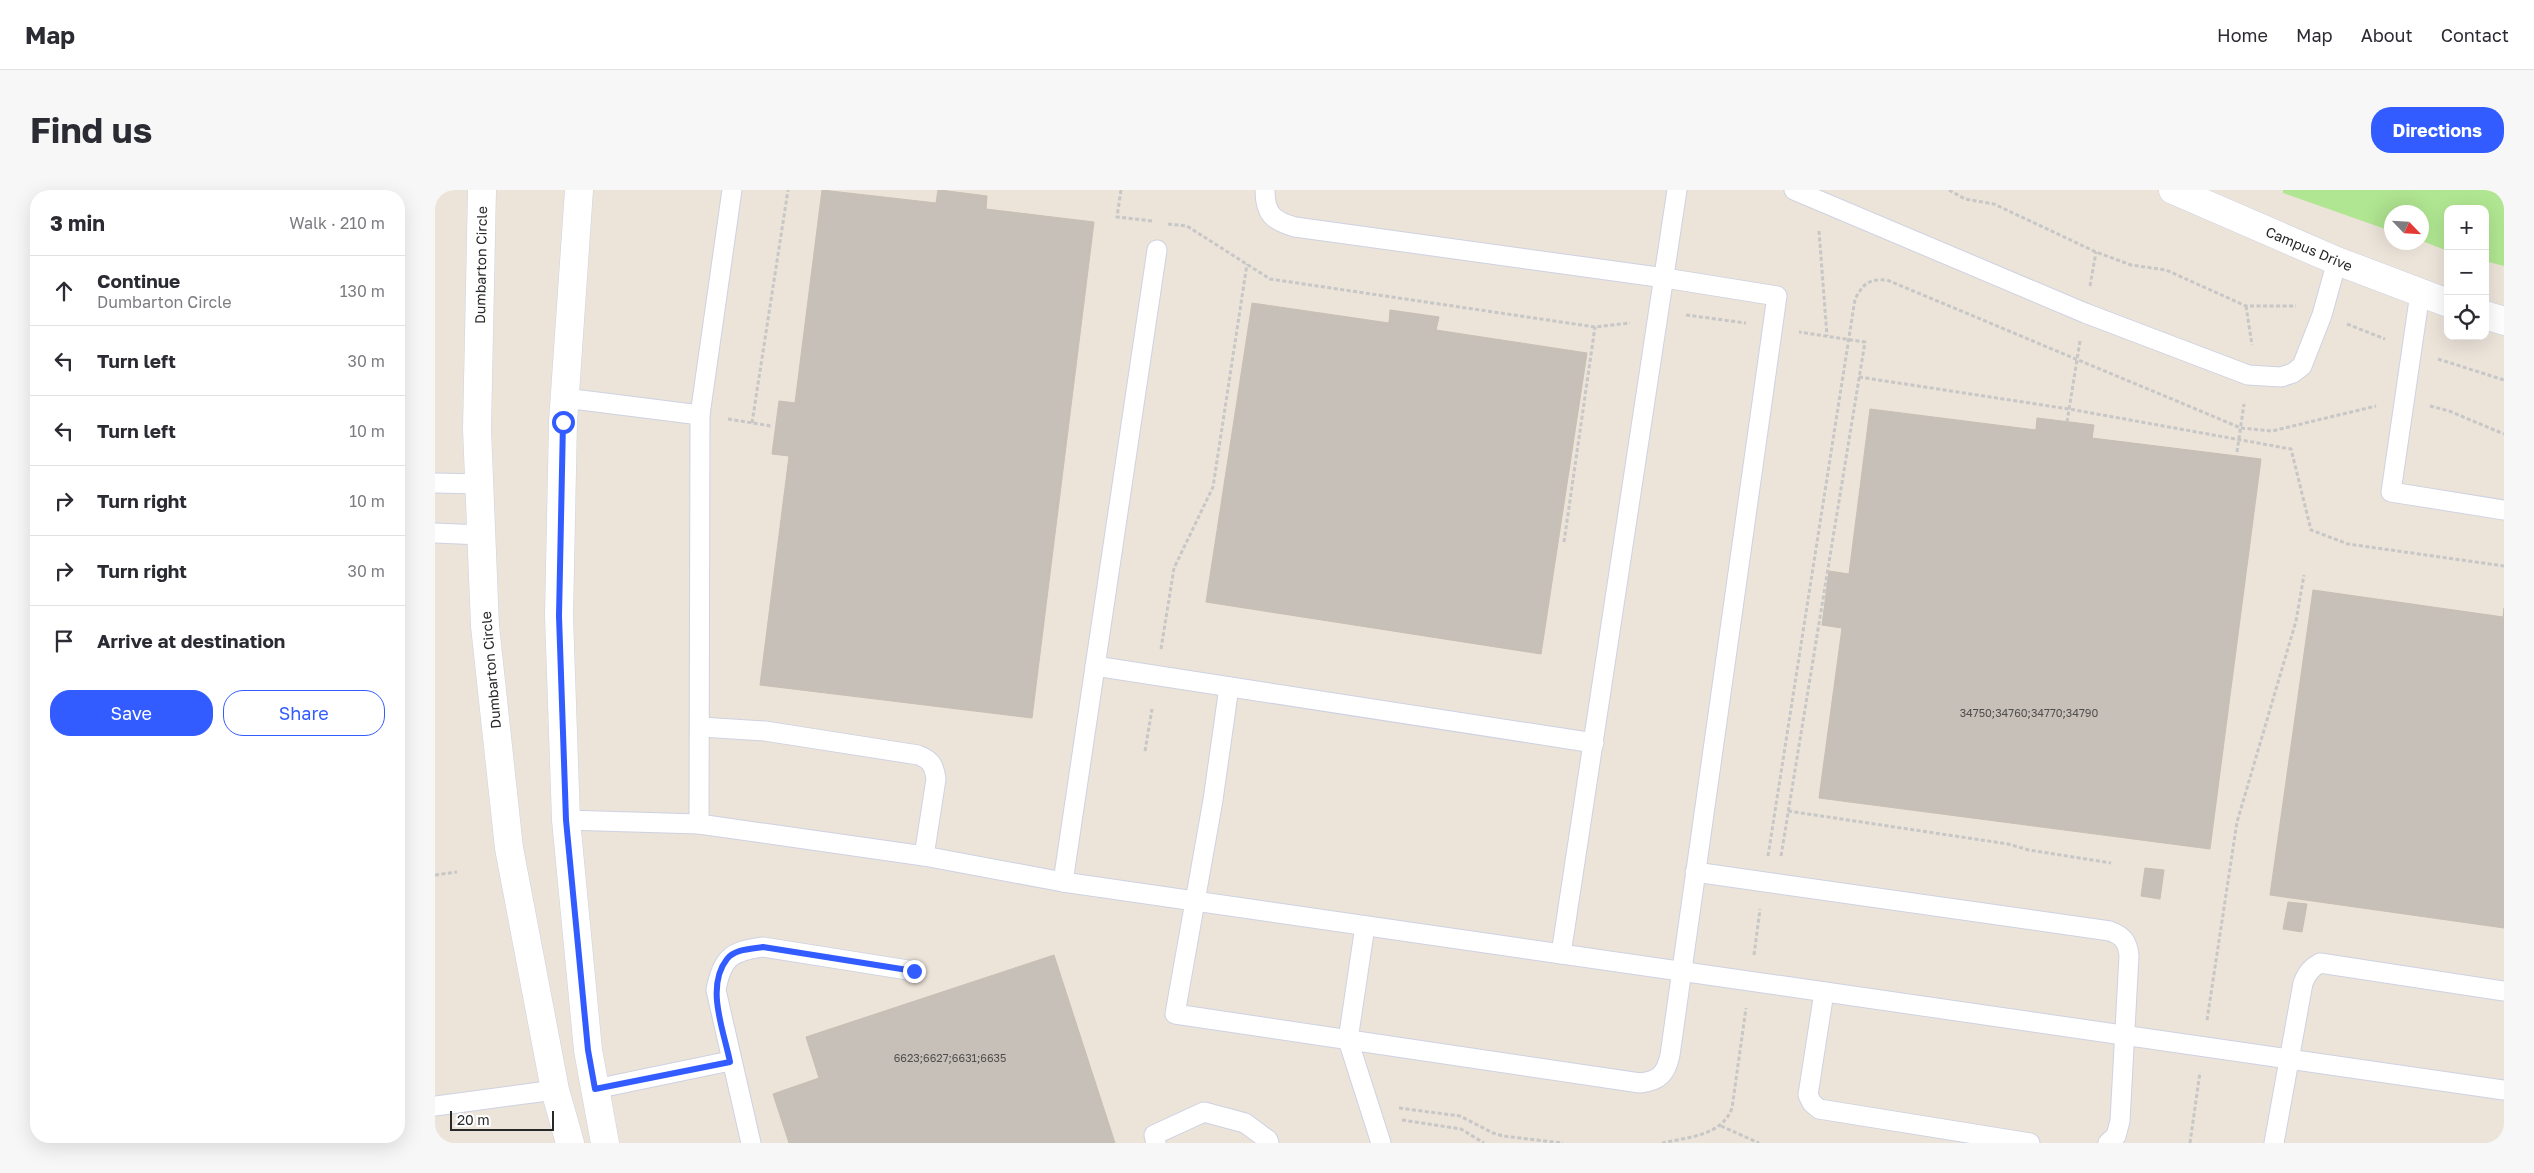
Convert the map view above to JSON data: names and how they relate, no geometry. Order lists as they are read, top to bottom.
{
  "streets": {
    "street": ["Campus Drive", "Dumbarton Circle"]
  },
  "house_numbers": ["34750;34760;34770;34790", "6623;6627;6631;6635"],
  "scale_bar": "20 m",
  "north": "bottom right",
  "page": {
    "header": "Map",
    "nav": [
      "Home",
      "Map",
      "About",
      "Contact"
    ],
    "buttons": [
      "Directions",
      ["Save", "Share"]
    ],
    "title": "Find us",
    "heading": ["3 min", "Walk · 210 m"],
    "map_buttons": ["+", "−"],
    "list": [
      ["Continue", "Dumbarton Circle", "130 m"],
      ["Turn left", "30 m"],
      ["Turn left", "10 m"],
      ["Turn right", "10 m"],
      ["Turn right", "30 m"],
      "Arrive at destination"
    ],
    "scale": "20 m"
  }
}
